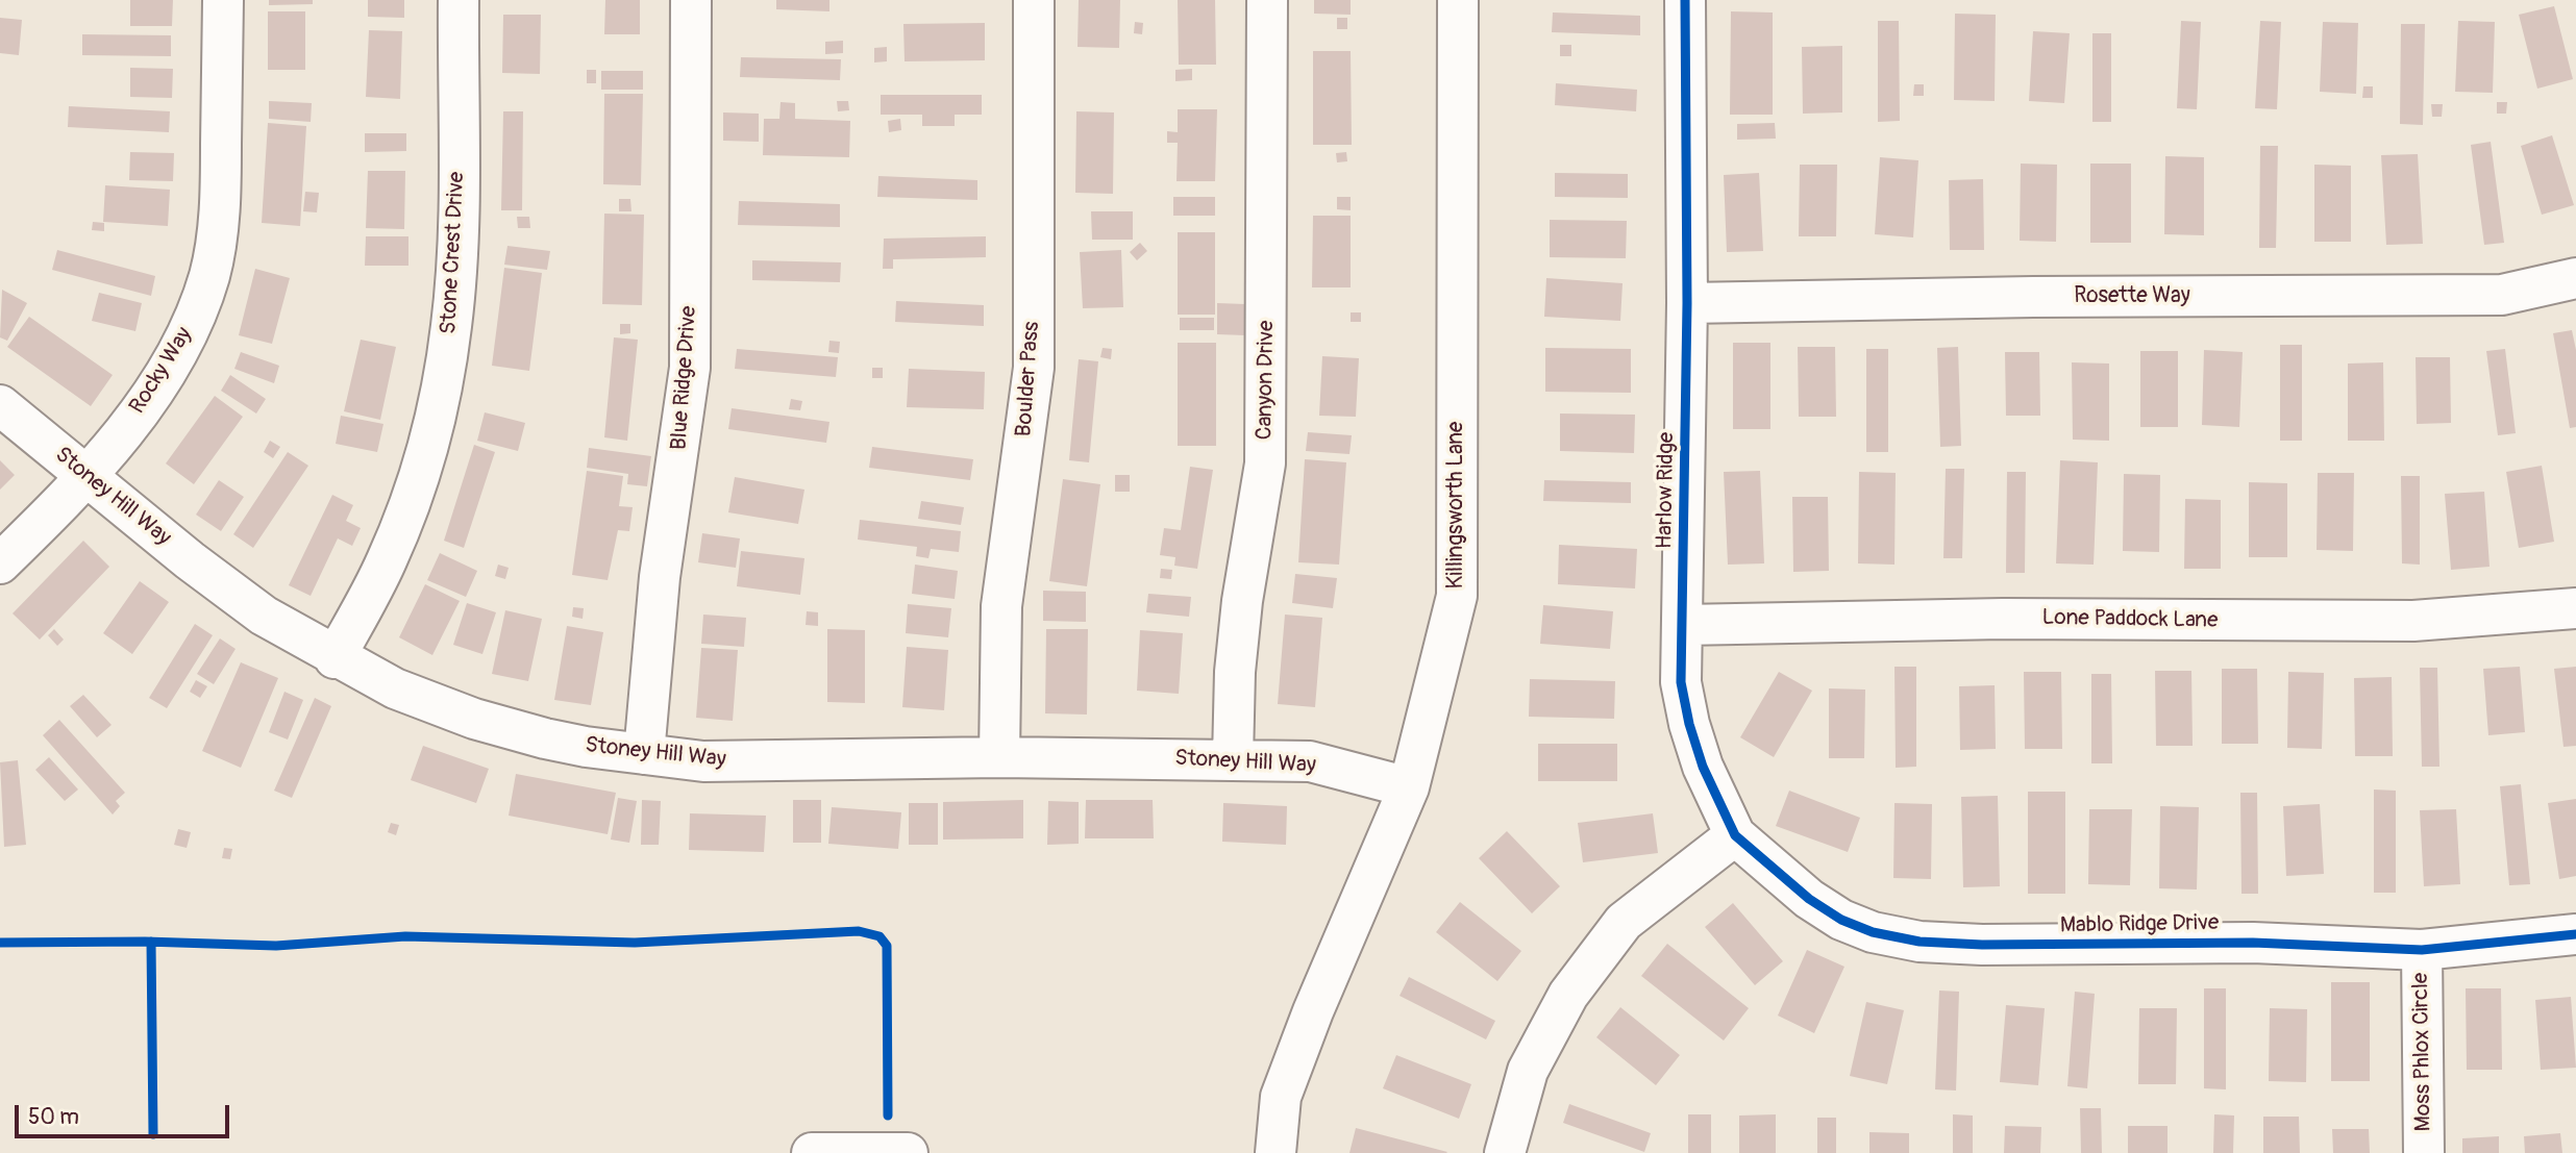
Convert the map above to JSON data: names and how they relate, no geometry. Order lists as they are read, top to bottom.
{
  "streets": {
    "street": [
      "Stone Crest Drive",
      "Rosette Way",
      "Rocky Way",
      "Blue Ridge Drive",
      "Boulder Pass",
      "Canyon Drive",
      "Harlow Ridge",
      "Stoney Hill Way",
      "Killingsworth Lane",
      "Lone Paddock Lane",
      "Mablo Ridge Drive",
      "Moss Phlox Circle"
    ]
  },
  "crossings": [
    ["Stone Crest Drive", "Stoney Hill Way"],
    ["Rosette Way", "Harlow Ridge"],
    ["Rocky Way", "Stoney Hill Way"],
    ["Blue Ridge Drive", "Stoney Hill Way"],
    ["Boulder Pass", "Stoney Hill Way"],
    ["Canyon Drive", "Stoney Hill Way"],
    ["Harlow Ridge", "Lone Paddock Lane"],
    ["Harlow Ridge", "Mablo Ridge Drive"],
    ["Stoney Hill Way", "Killingsworth Lane"],
    ["Mablo Ridge Drive", "Moss Phlox Circle"]
  ],
  "scale_bar": "50 m"
}
